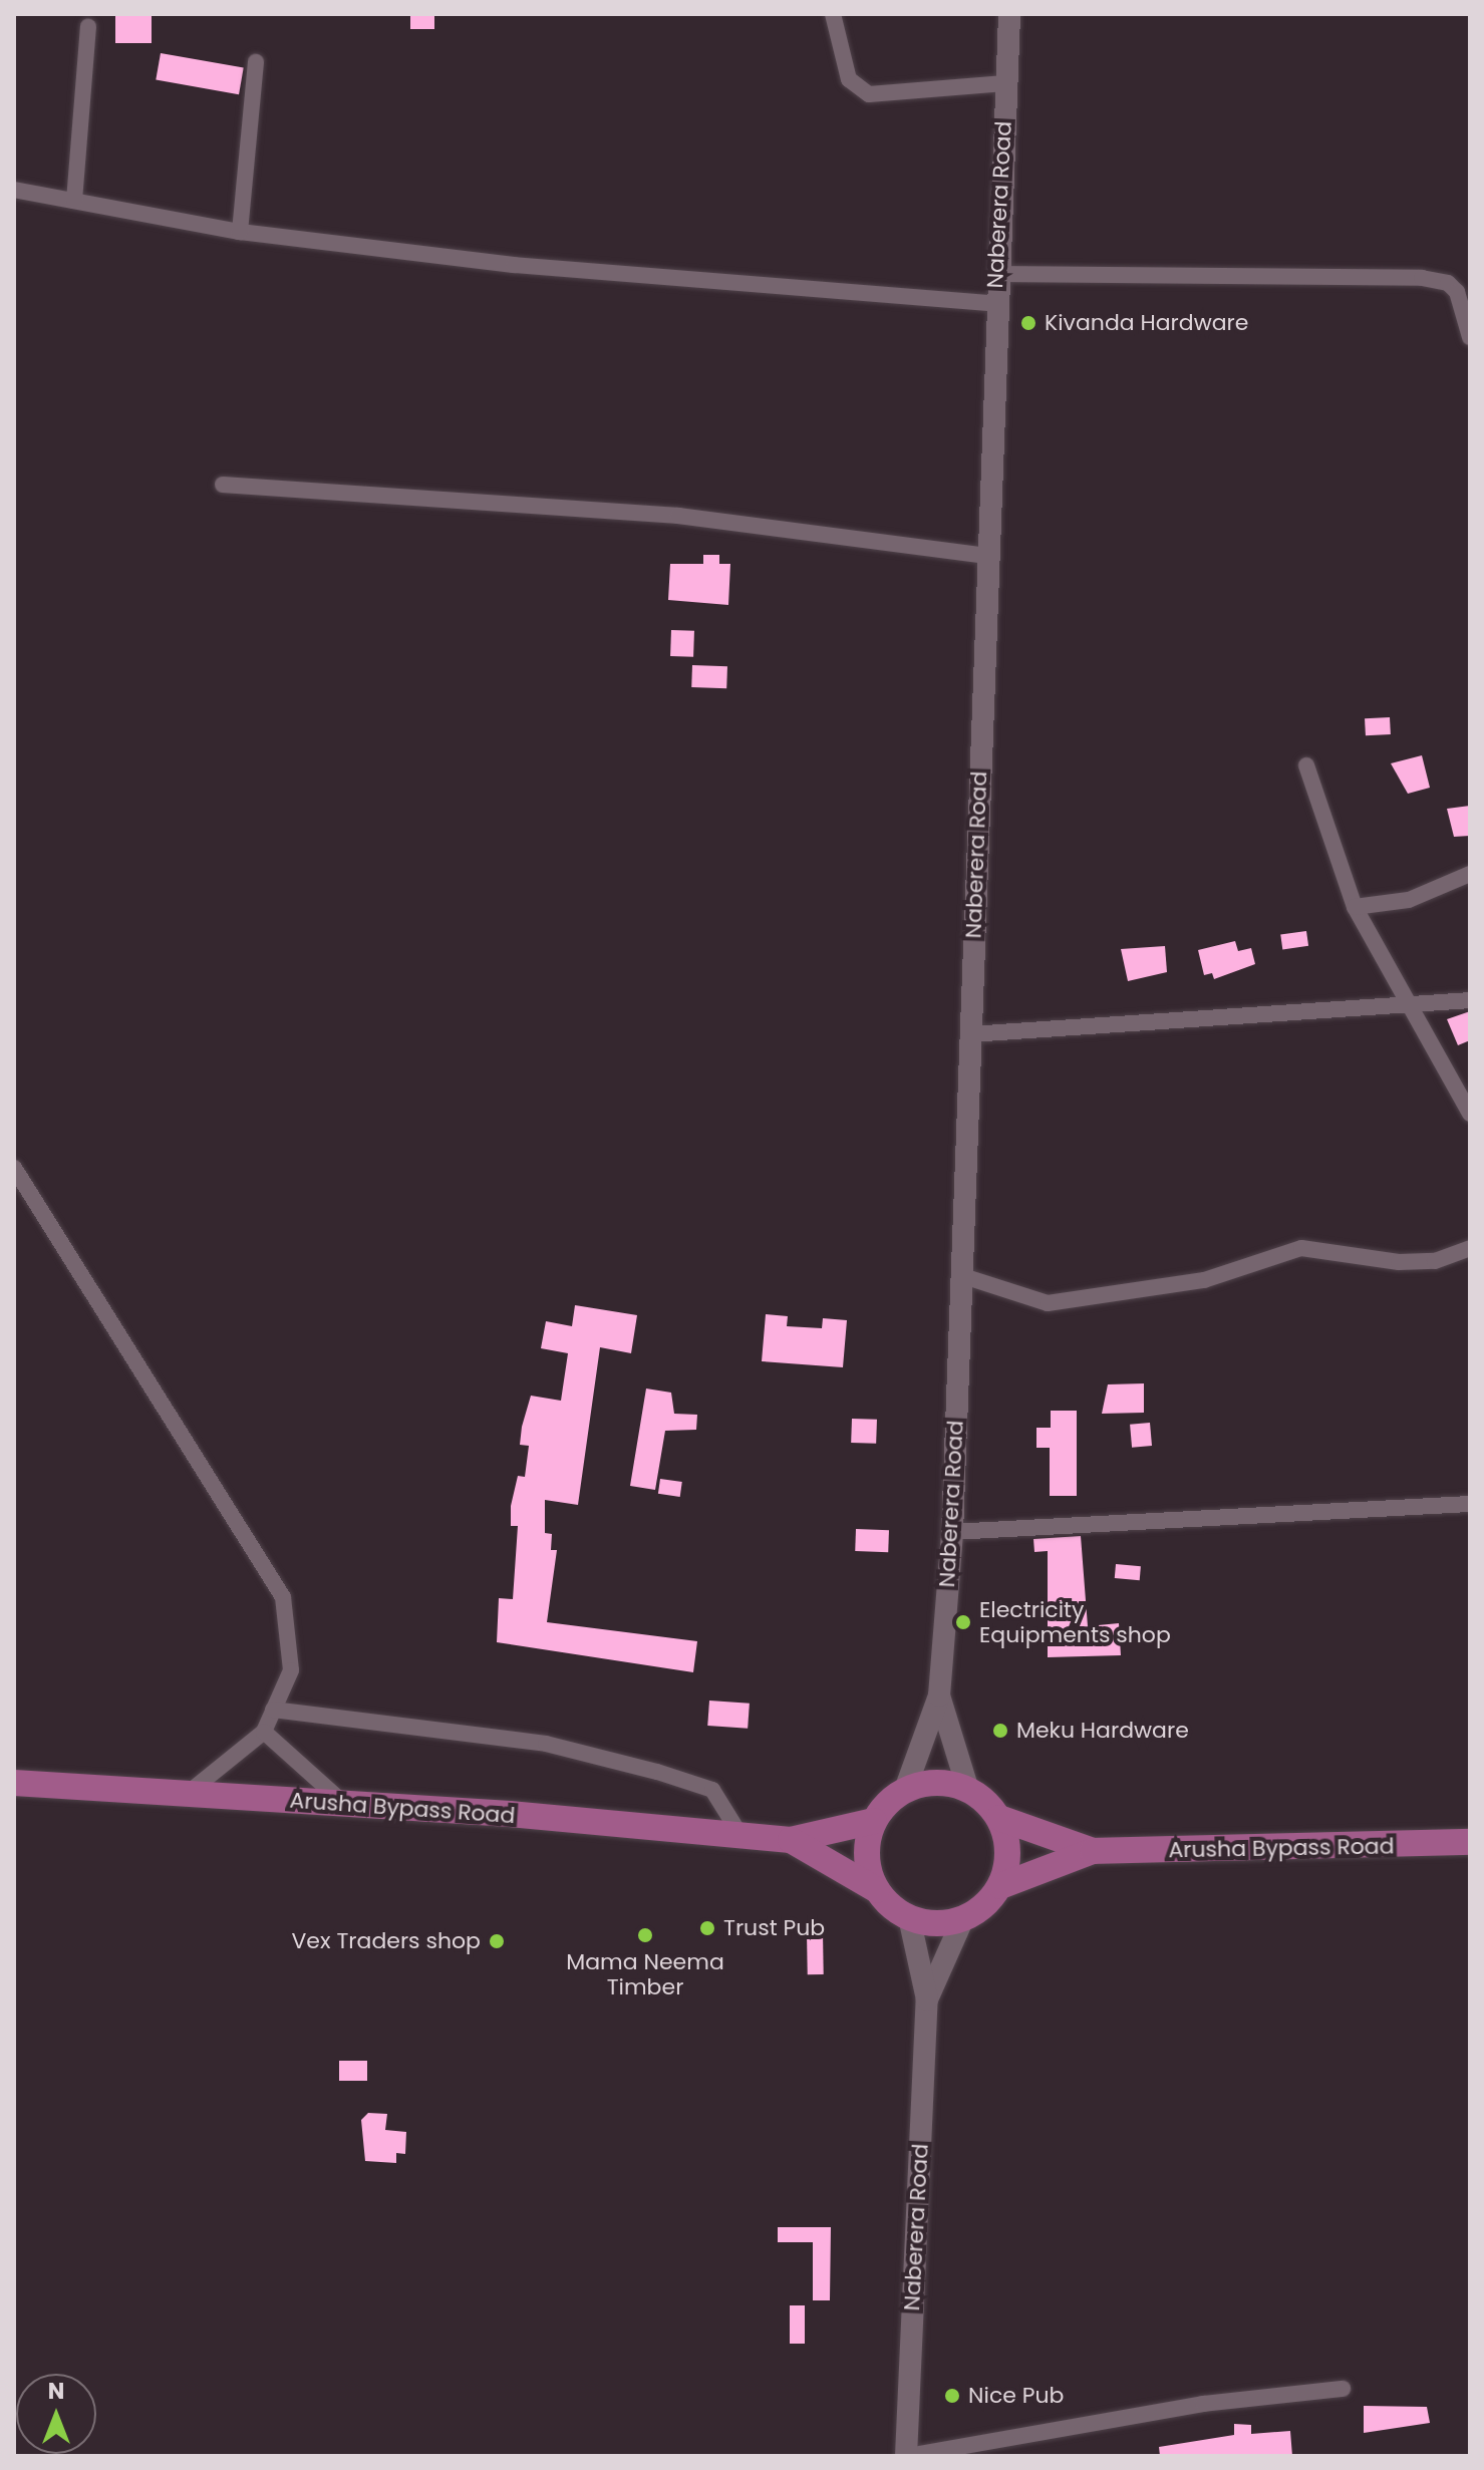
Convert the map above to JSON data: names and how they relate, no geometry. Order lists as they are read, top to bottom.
{
  "streets": {
    "main road": ["Arusha Bypass Road"],
    "street": ["Naberera Road"]
  },
  "crossings": [
    ["Naberera Road", "Arusha Bypass Road"]
  ],
  "places": [
    "Kivanda Hardware",
    "Electricity Equipments shop",
    "Meku Hardware",
    "Trust Pub",
    "Mama Neema Timber",
    "Vex Traders shop",
    "Nice Pub"
  ],
  "north": "top"
}
